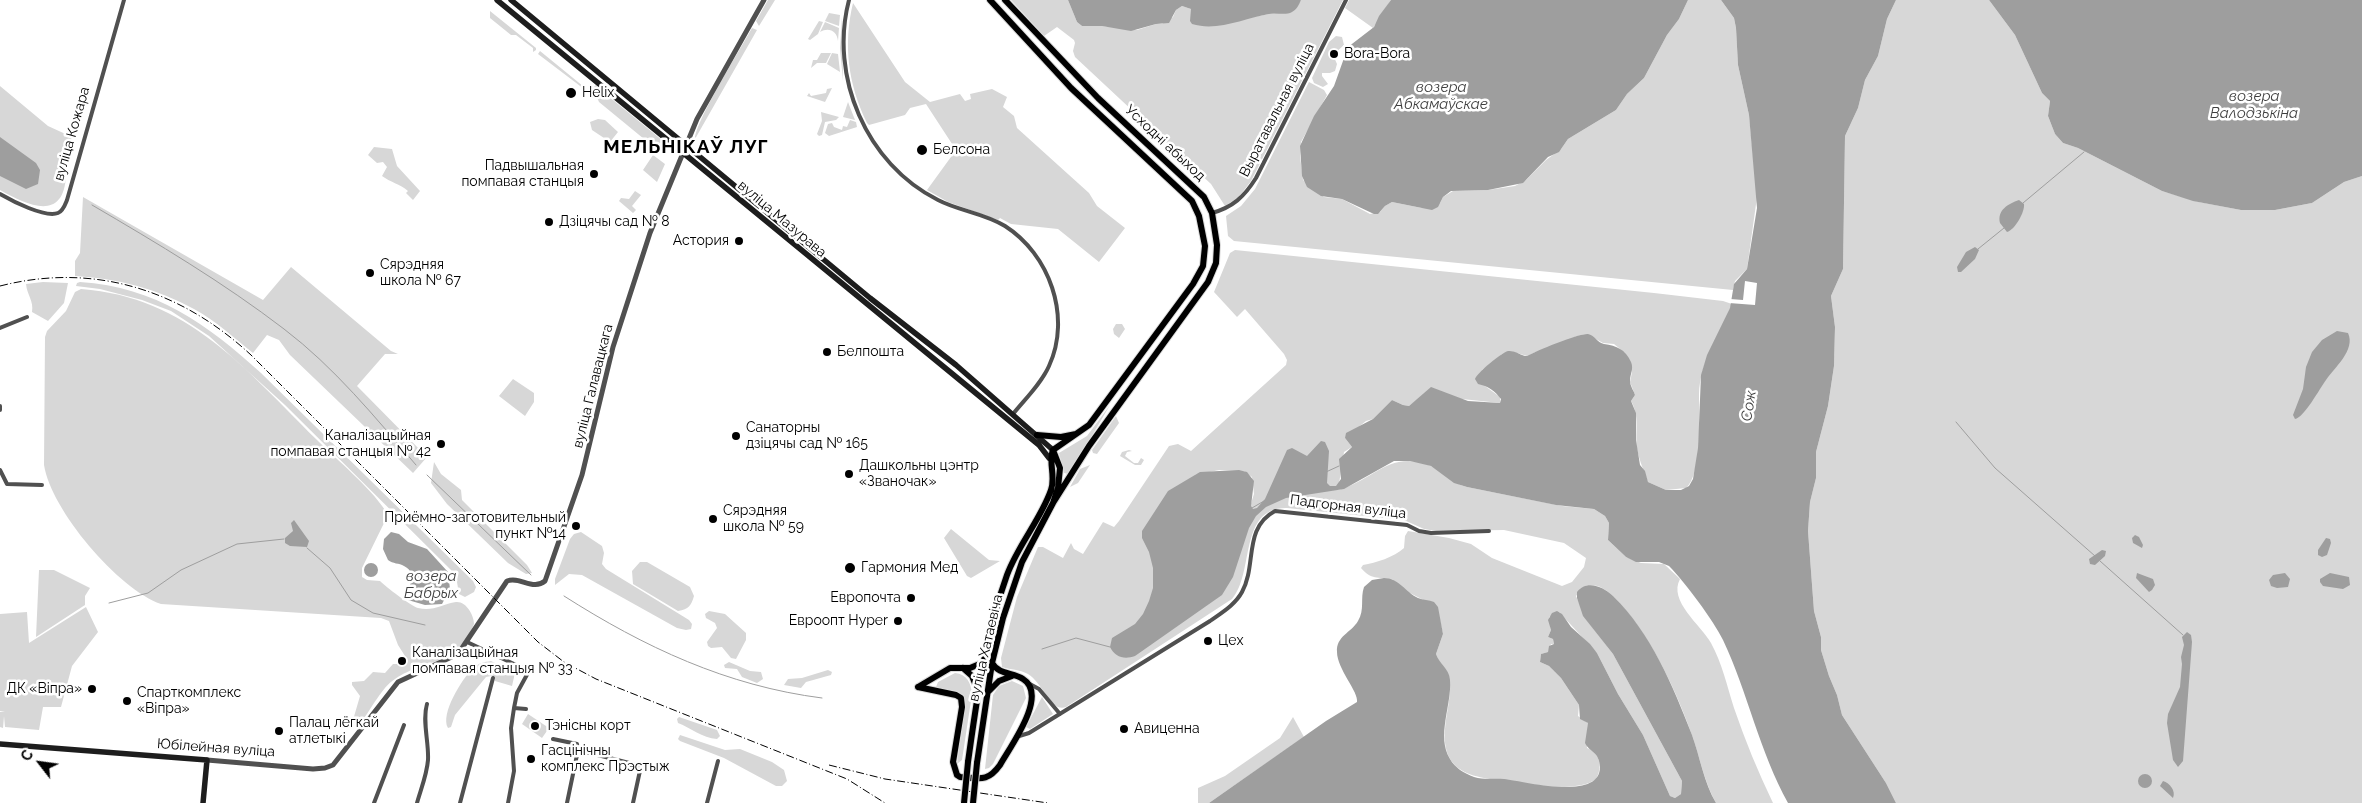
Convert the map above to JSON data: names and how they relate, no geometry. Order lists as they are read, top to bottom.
{
  "streets": {
    "main road": [
      "Усходні абыход",
      "вуліца Мазурава",
      "вуліца Хатаевіча",
      "Юбілейная вуліца"
    ],
    "street": [
      "Выратавальная вуліца",
      "вуліца Кожара",
      "вуліца Галавацкага",
      "Падгорная вуліца"
    ]
  },
  "crossings": [
    ["Выратавальная вуліца", "Усходні абыход"],
    ["Усходні абыход", "вуліца Мазурава"],
    ["Усходні абыход", "вуліца Хатаевіча"],
    ["вуліца Мазурава", "вуліца Галавацкага"],
    ["вуліца Мазурава", "вуліца Хатаевіча"],
    ["вуліца Галавацкага", "Юбілейная вуліца"]
  ],
  "districts": ["МЕЛЬНІКАЎ ЛУГ"],
  "water": [
    "возера Абкамаўскае",
    "возера Валодзькіна",
    "Сож",
    "возера Бабрых"
  ],
  "places": [
    "Bora-Bora",
    "Helix",
    "Белсона",
    "Падвышальная помпавая станцыя",
    "Дзіцячы сад № 8",
    "Астория",
    "Сярэдняя школа № 67",
    "Белпошта",
    "Санаторны дзіцячы сад № 165",
    "Каналізацыйная помпавая станцыя № 42",
    "Дашкольны цэнтр «Званочак»",
    "Сярэдняя школа № 59",
    "Приёмно-заготовительный пункт №14",
    "Гармония Мед",
    "Европочта",
    "Евроопт Hyper",
    "Цех",
    "Каналізацыйная помпавая станцыя № 33",
    "ДК «Віпра»",
    "Спарткомплекс «Віпра»",
    "Тэнісны корт",
    "Авиценна",
    "Палац лёгкай атлетыкі",
    "Гасцінічны комплекс Прэстыж"
  ],
  "north": "top left"
}
